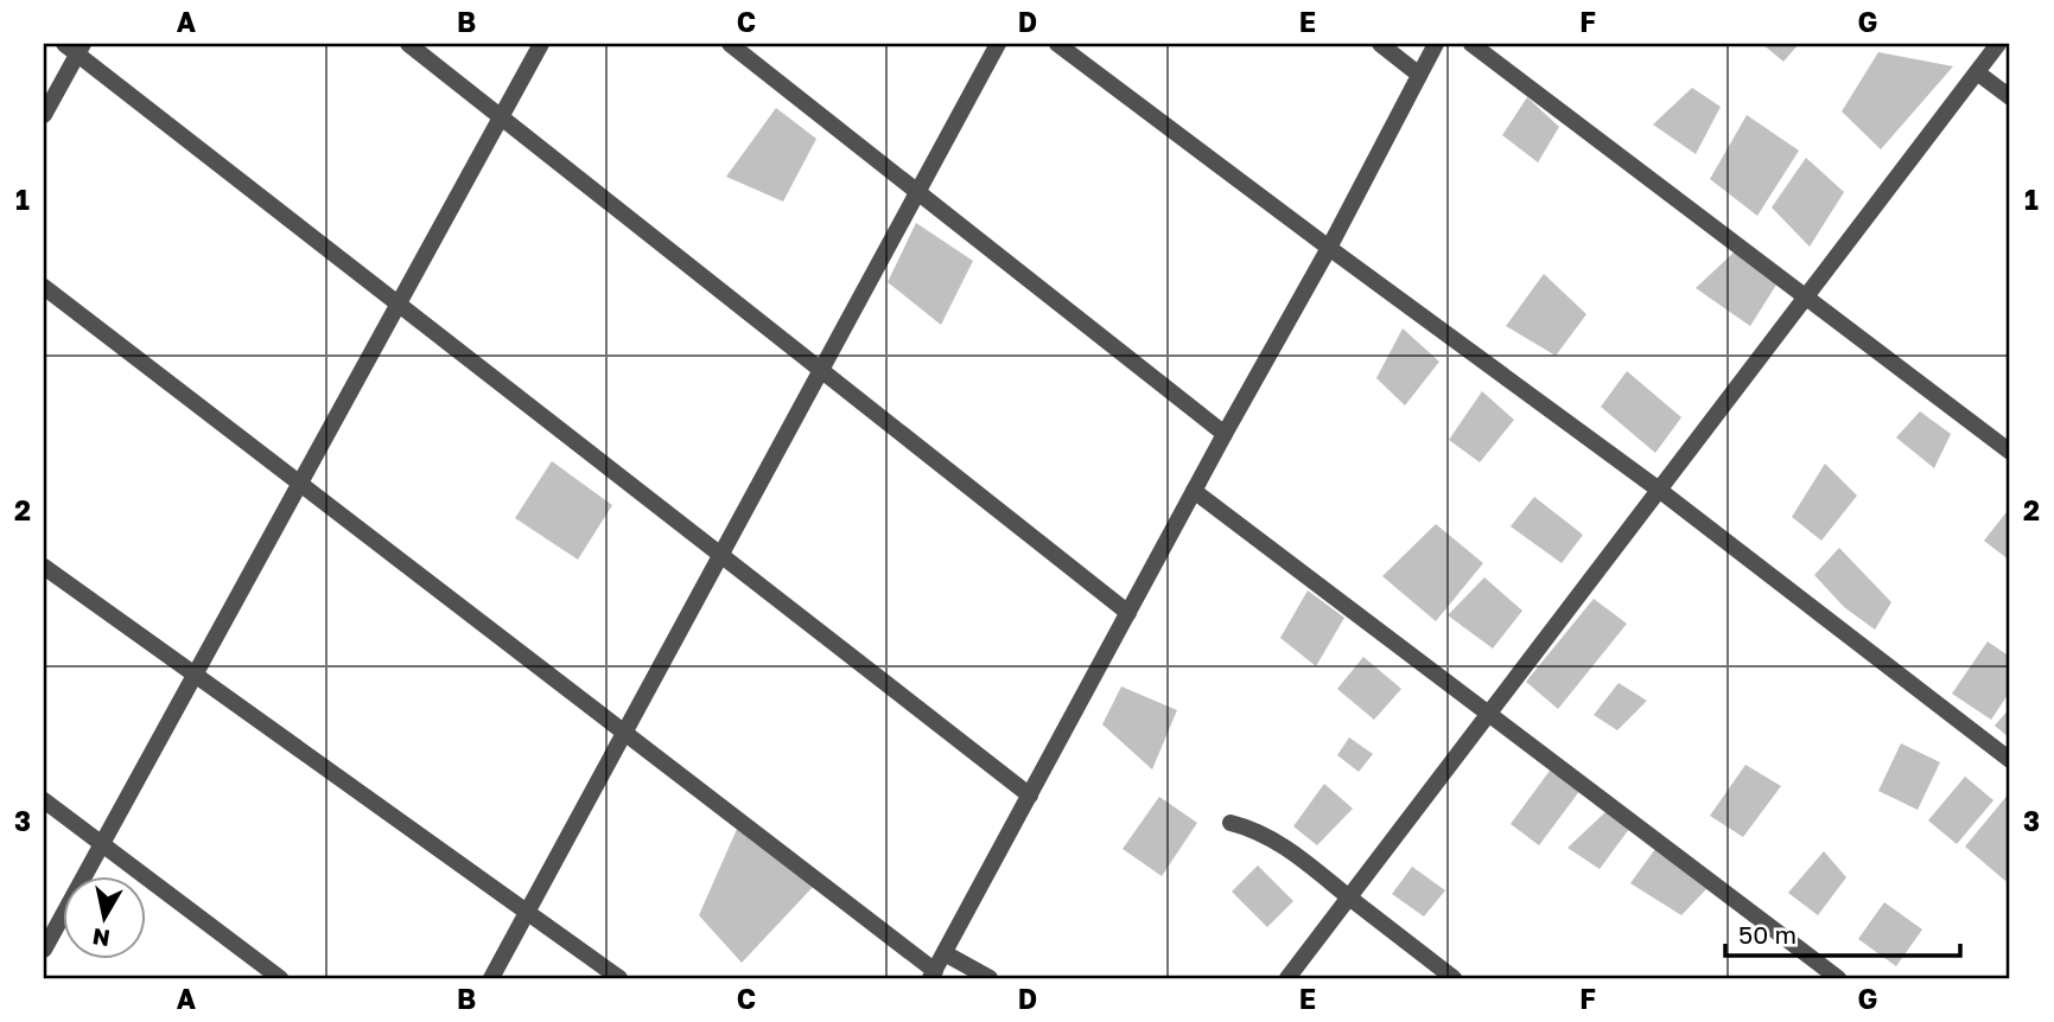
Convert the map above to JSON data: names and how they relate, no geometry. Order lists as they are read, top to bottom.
{
  "scale_bar": "50 m",
  "north": "bottom",
  "grid": {
    "columns": [
      "A",
      "B",
      "C",
      "D",
      "E",
      "F",
      "G"
    ],
    "rows": ["1", "2", "3"]
  }
}
